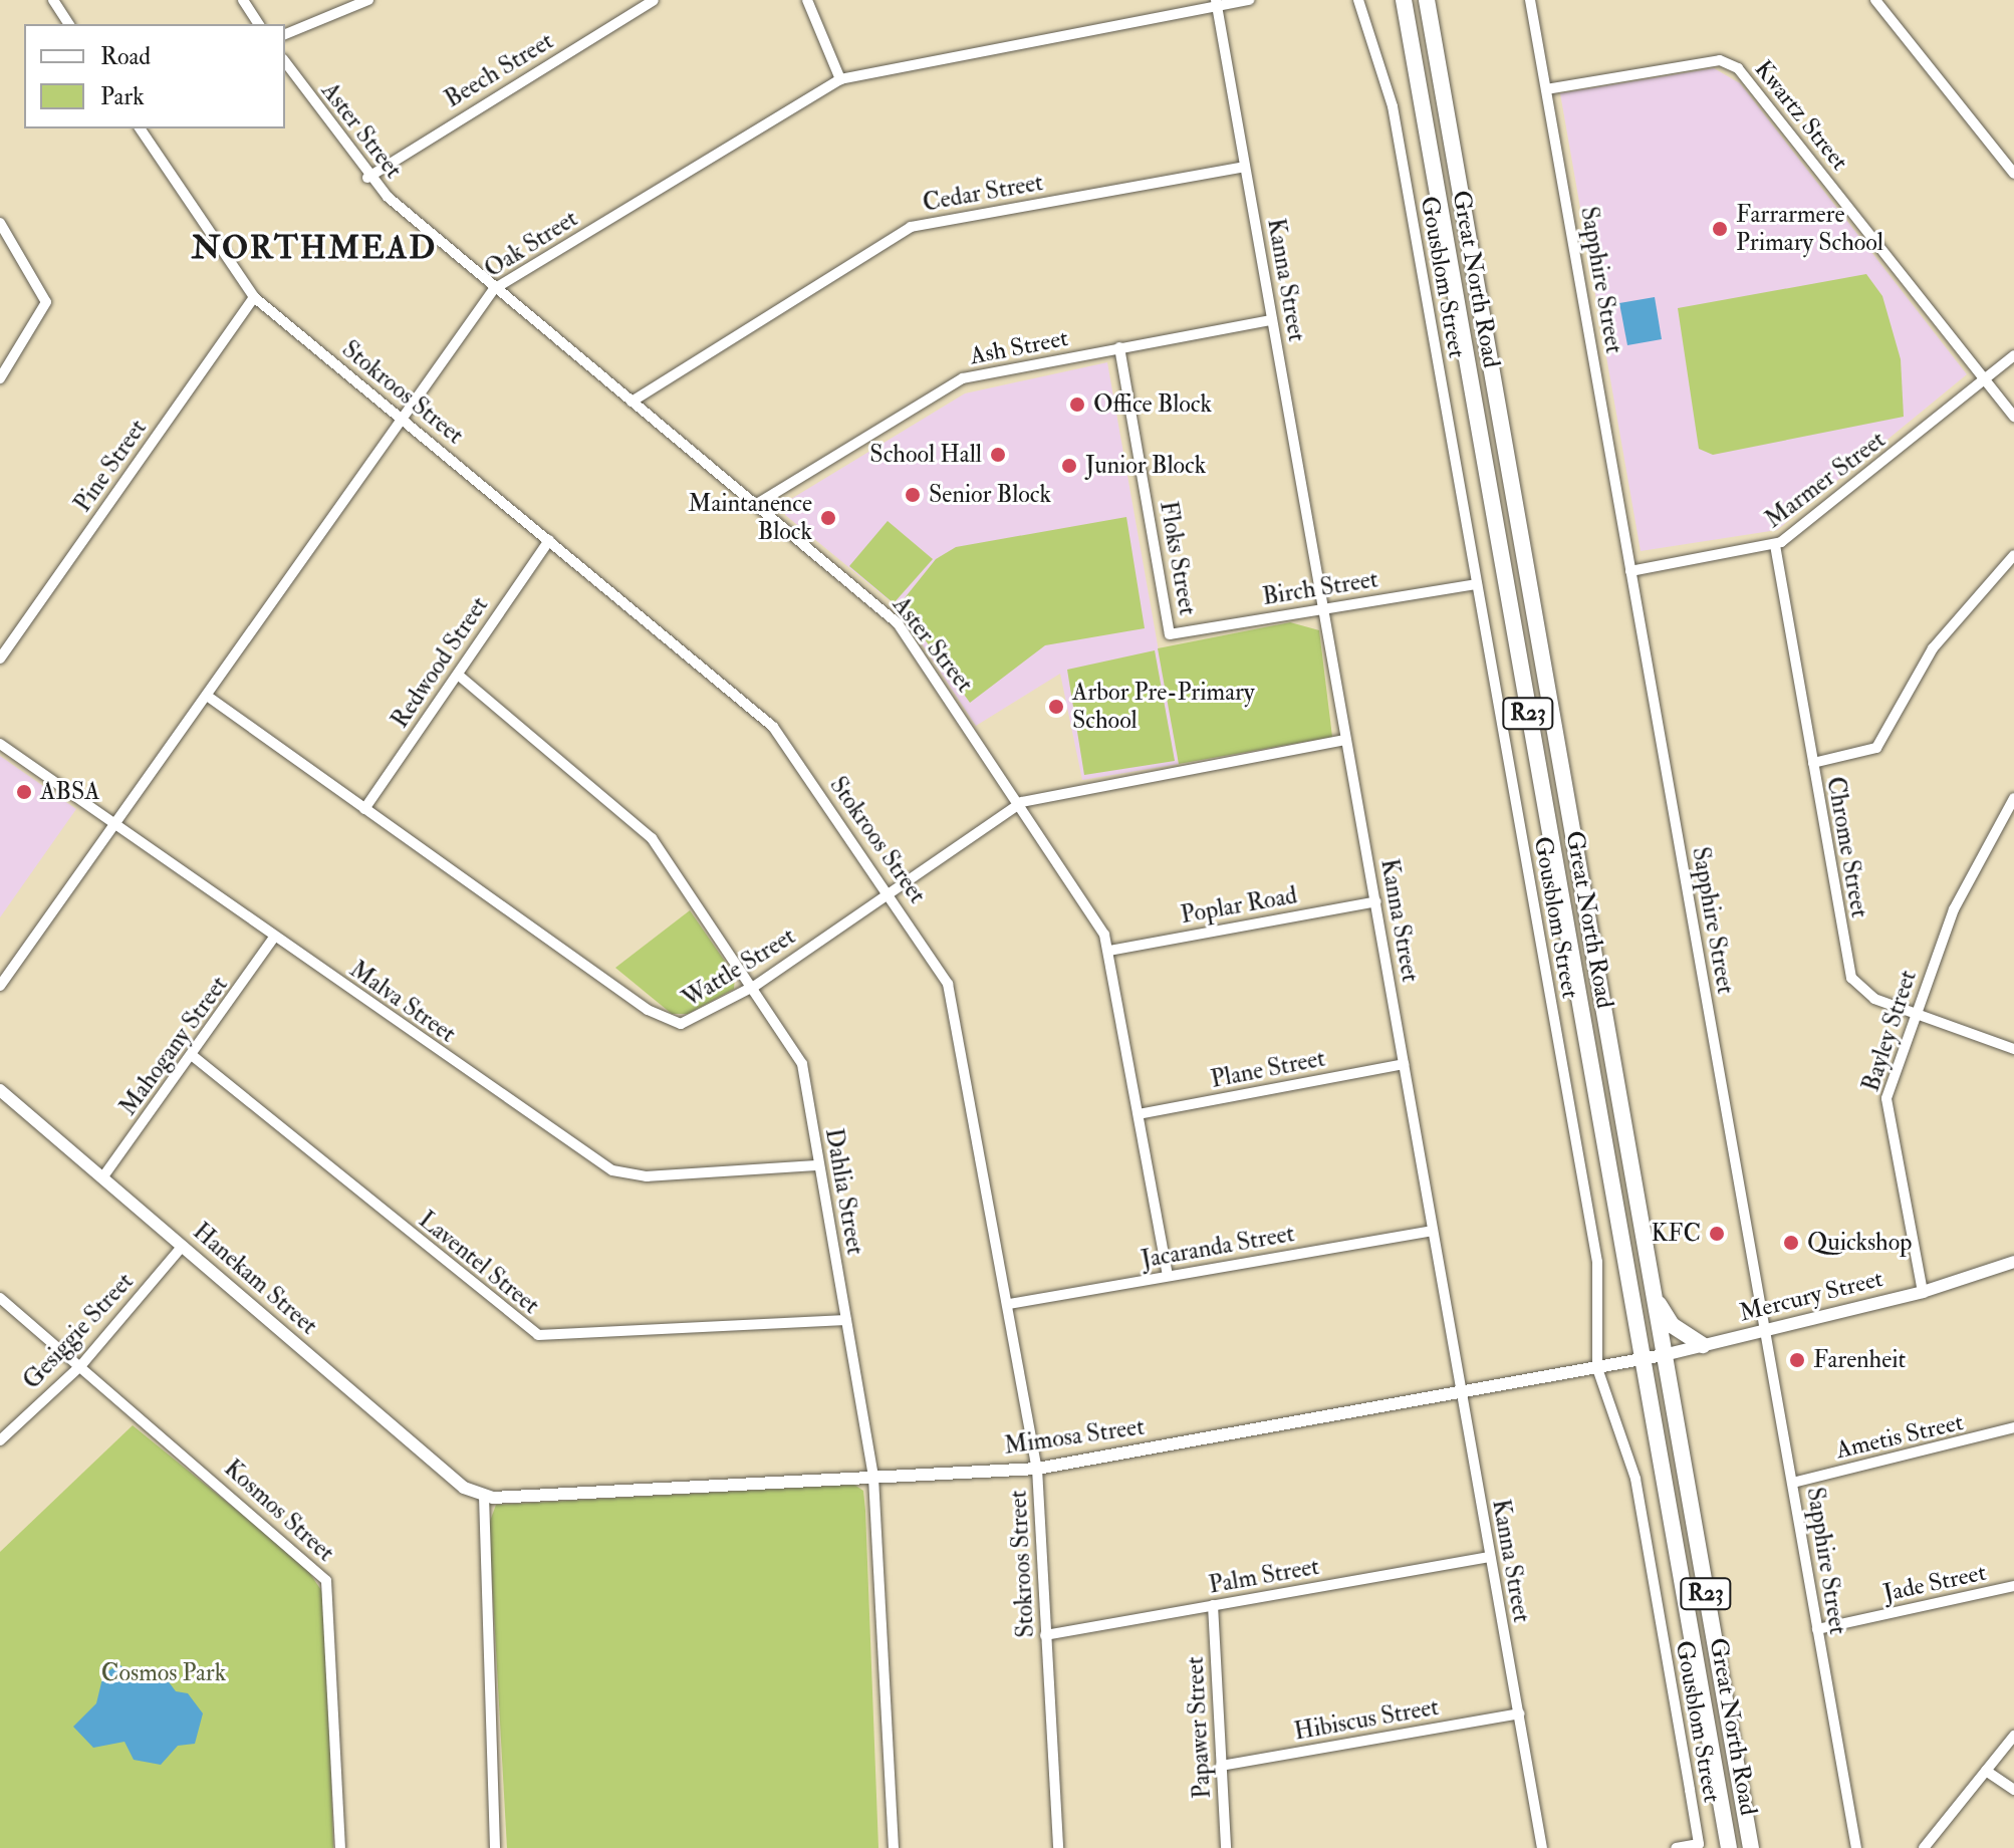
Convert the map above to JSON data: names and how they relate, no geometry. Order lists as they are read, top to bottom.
{
  "streets": {
    "main road": ["Great North Road", "R23"],
    "street": [
      "Beech Street",
      "Kwartz Street",
      "Aster Street",
      "Cedar Street",
      "Oak Street",
      "Gousblom Street",
      "Kanna Street",
      "Sapphire Street",
      "Ash Street",
      "Stokroos Street",
      "Pine Street",
      "Marmer Street",
      "Floks Street",
      "Birch Street",
      "Redwood Street",
      "Chrome Street",
      "Poplar Road",
      "Wattle Street",
      "Malva Street",
      "Bayley Street",
      "Mahogany Street",
      "Plane Street",
      "Dahlia Street",
      "Jacaranda Street",
      "Laventel Street",
      "Hanekam Street",
      "Mercury Street",
      "Gesiggie Street",
      "Mimosa Street",
      "Ametis Street",
      "Kosmos Street",
      "Palm Street",
      "Jade Street",
      "Hibiscus Street",
      "Papawer Street"
    ]
  },
  "crossings": [
    ["Beech Street", "Aster Street"],
    ["Kwartz Street", "Sapphire Street"],
    ["Kwartz Street", "Marmer Street"],
    ["Aster Street", "Cedar Street"],
    ["Aster Street", "Oak Street"],
    ["Aster Street", "Ash Street"],
    ["Aster Street", "Poplar Road"],
    ["Aster Street", "Wattle Street"],
    ["Aster Street", "Plane Street"],
    ["Aster Street", "Jacaranda Street"],
    ["Cedar Street", "Kanna Street"],
    ["Oak Street", "Kanna Street"],
    ["Oak Street", "Stokroos Street"],
    ["Oak Street", "Wattle Street"],
    ["Oak Street", "Malva Street"],
    ["Gousblom Street", "Birch Street"],
    ["Gousblom Street", "Mimosa Street"],
    ["Great North Road", "Mercury Street"],
    ["Great North Road", "Mimosa Street"],
    ["Kanna Street", "Ash Street"],
    ["Kanna Street", "Birch Street"],
    ["Kanna Street", "Poplar Road"],
    ["Kanna Street", "Wattle Street"],
    ["Kanna Street", "Plane Street"],
    ["Kanna Street", "Jacaranda Street"],
    ["Kanna Street", "Mimosa Street"],
    ["Kanna Street", "Palm Street"],
    ["Kanna Street", "Hibiscus Street"],
    ["Sapphire Street", "Marmer Street"],
    ["Sapphire Street", "Mercury Street"],
    ["Sapphire Street", "Ametis Street"],
    ["Sapphire Street", "Jade Street"],
    ["Ash Street", "Floks Street"],
    ["Stokroos Street", "Pine Street"],
    ["Stokroos Street", "Redwood Street"],
    ["Stokroos Street", "Wattle Street"],
    ["Stokroos Street", "Jacaranda Street"],
    ["Stokroos Street", "Mimosa Street"],
    ["Stokroos Street", "Palm Street"],
    ["Marmer Street", "Chrome Street"],
    ["Floks Street", "Birch Street"],
    ["Redwood Street", "Wattle Street"],
    ["Redwood Street", "Dahlia Street"],
    ["Chrome Street", "Bayley Street"],
    ["Wattle Street", "Dahlia Street"],
    ["Malva Street", "Mahogany Street"],
    ["Malva Street", "Dahlia Street"],
    ["Bayley Street", "Mercury Street"],
    ["Mahogany Street", "Laventel Street"],
    ["Mahogany Street", "Hanekam Street"],
    ["Dahlia Street", "Laventel Street"],
    ["Dahlia Street", "Mimosa Street"],
    ["Hanekam Street", "Gesiggie Street"],
    ["Hanekam Street", "Mimosa Street"],
    ["Mercury Street", "Mimosa Street"],
    ["Gesiggie Street", "Kosmos Street"],
    ["Palm Street", "Papawer Street"],
    ["Hibiscus Street", "Papawer Street"]
  ],
  "districts": ["NORTHMEAD"],
  "parks": ["Cosmos Park"],
  "places": [
    "Farrarmere Primary School",
    "Office Block",
    "School Hall",
    "Junior Block",
    "Senior Block",
    "Maintanence Block",
    "Arbor Pre-Primary School",
    "ABSA",
    "KFC",
    "Quickshop",
    "Farenheit"
  ],
  "legend": ["Road", "Park"]
}
